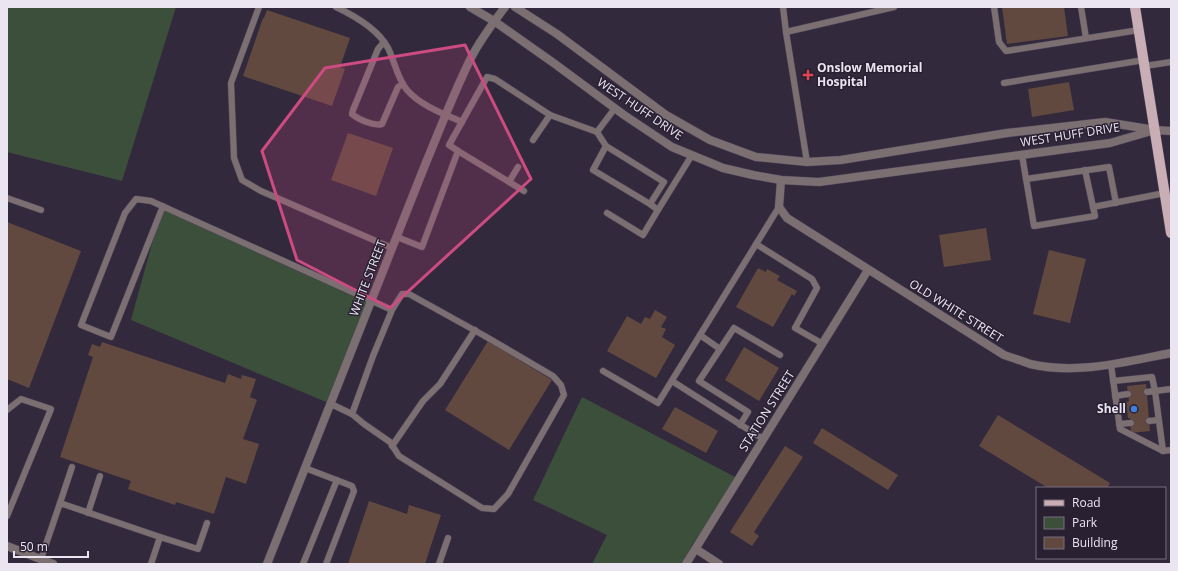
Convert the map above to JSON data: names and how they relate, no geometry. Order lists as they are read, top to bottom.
{
  "streets": {
    "street": [
      "WEST HUFF DRIVE",
      "WHITE STREET",
      "OLD WHITE STREET",
      "STATION STREET"
    ]
  },
  "crossings": [
    ["WEST HUFF DRIVE", "WHITE STREET"],
    ["OLD WHITE STREET", "STATION STREET"]
  ],
  "places": {
    "health": ["Onslow Memorial Hospital"],
    "other": ["Shell"]
  },
  "legend": ["Road", "Park", "Building"],
  "scale_bar": "50 m"
}
